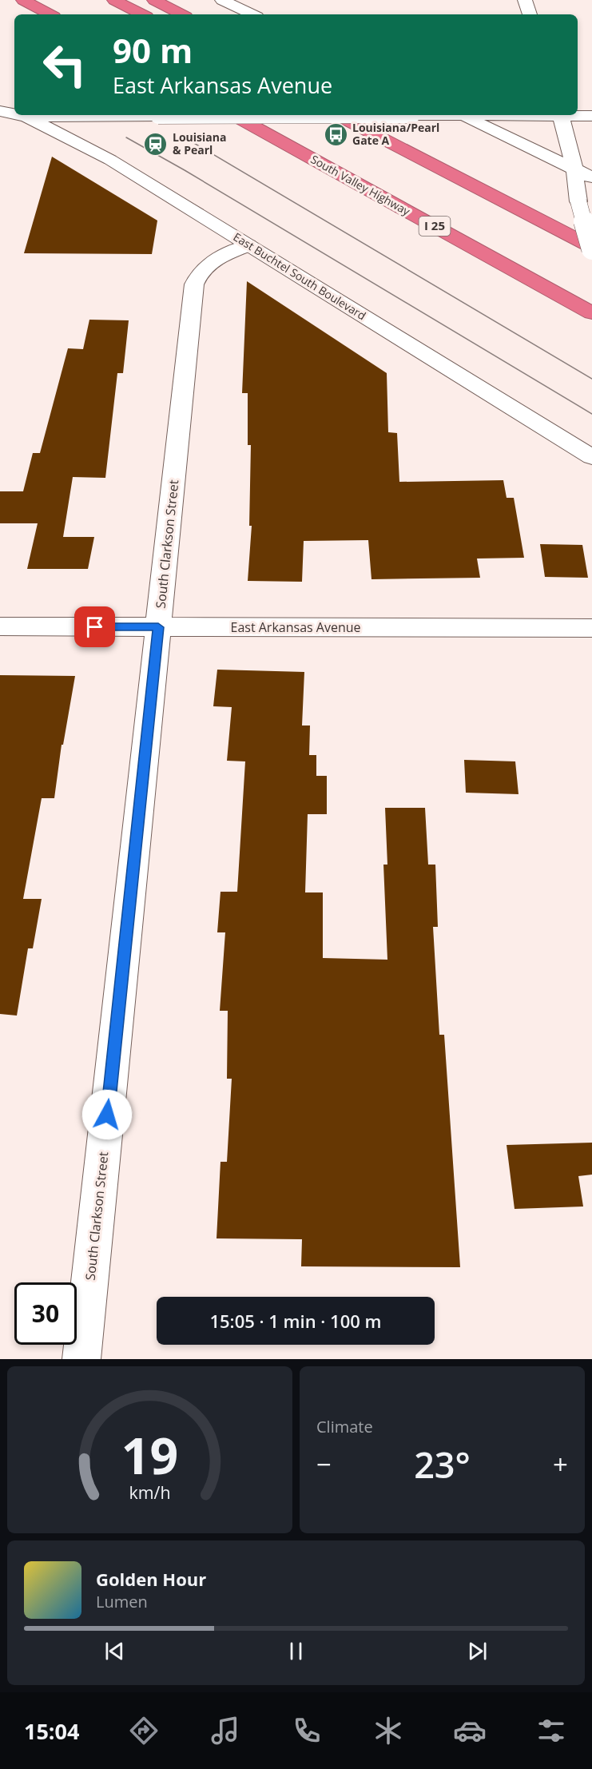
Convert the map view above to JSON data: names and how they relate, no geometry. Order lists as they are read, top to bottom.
{
  "streets": {
    "highway": ["South Valley Highway", "I 25"],
    "street": ["East Buchtel South Boulevard", "South Clarkson Street", "East Arkansas Avenue"]
  },
  "crossings": [
    ["East Buchtel South Boulevard", "South Clarkson Street"],
    ["South Clarkson Street", "East Arkansas Avenue"]
  ],
  "places": {
    "bus stop": ["Louisiana/Pearl Gate A"],
    "station": ["Louisiana & Pearl"]
  },
  "page": {
    "turn": ["90 m", "East Arkansas Avenue"],
    "limit": "30",
    "trip": "15:05 · 1 min · 100 m",
    "tile": "Climate",
    "heat": ["−", "23°", "+"],
    "song": ["Golden Hour", "Lumen"],
    "tabs": "15:04",
    "gauge": ["19", "km/h"]
  }
}
